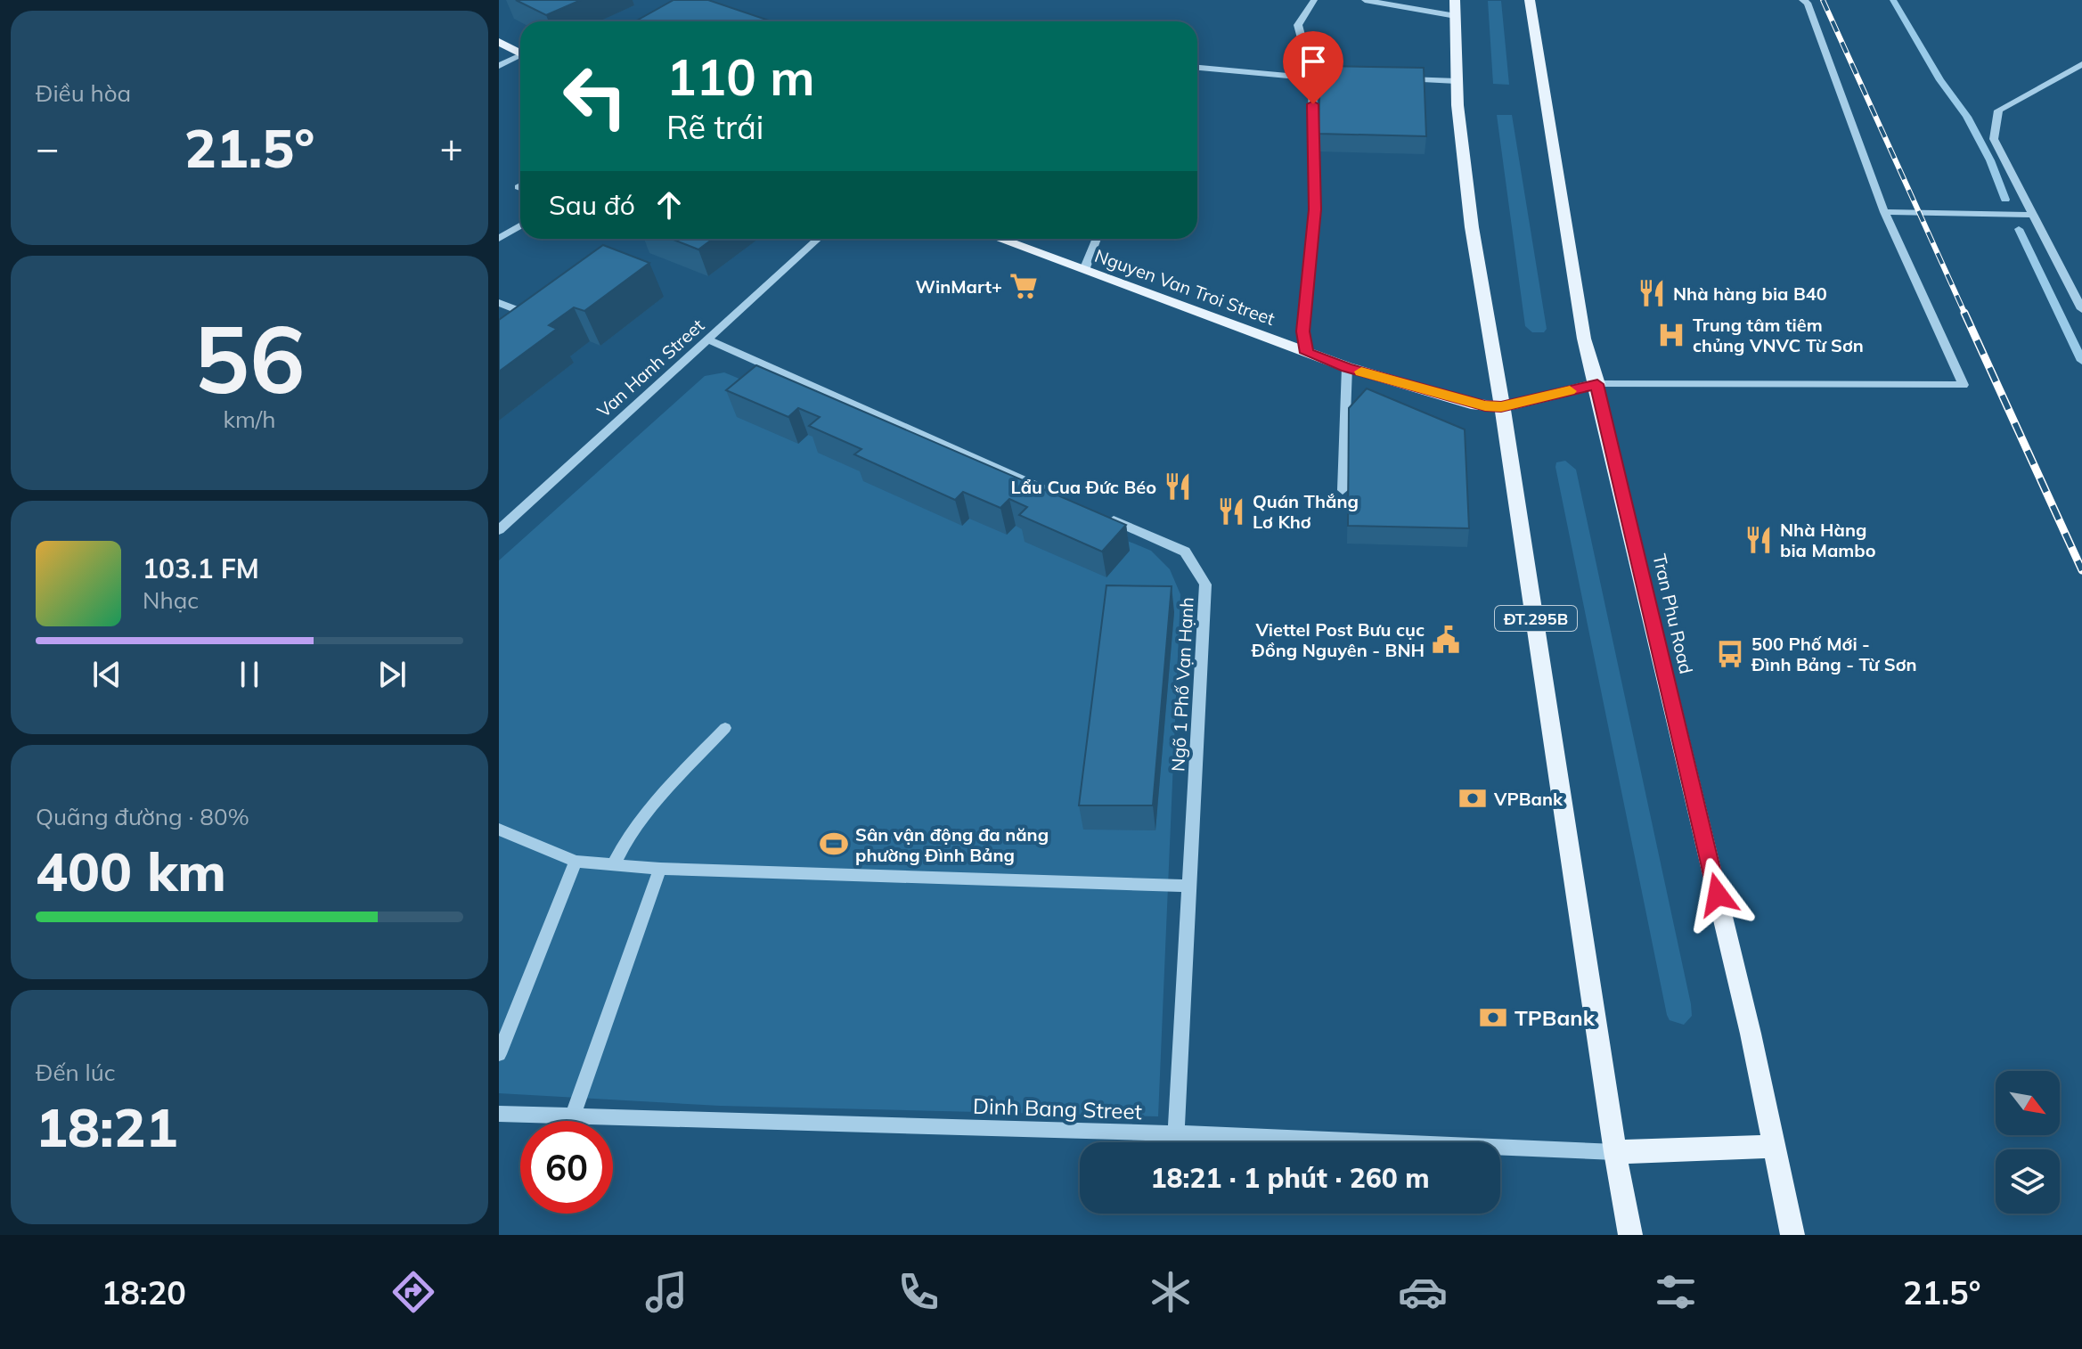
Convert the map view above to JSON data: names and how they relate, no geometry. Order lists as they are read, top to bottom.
{
  "streets": {
    "main road": ["Nguyen Van Troi Street", "Tran Phu Road", "ĐT.295B"],
    "street": ["Van Hanh Street", "Ngõ 1 Phố Vạn Hạnh", "Dinh Bang Street"]
  },
  "crossings": [
    ["Nguyen Van Troi Street", "ĐT.295B"],
    ["ĐT.295B", "Dinh Bang Street"],
    ["Ngõ 1 Phố Vạn Hạnh", "Dinh Bang Street"]
  ],
  "places": {
    "supermarket": ["WinMart+"],
    "restaurant": [
      "Nhà hàng bia B40",
      "Lẩu Cua Đức Béo",
      "Quán Thắng Lơ Khơ",
      "Nhà Hàng bia Mambo"
    ],
    "hospital": ["Trung tâm tiêm chủng VNVC Từ Sơn"],
    "public building": ["Viettel Post Bưu cục Đồng Nguyên - BNH"],
    "bus stop": ["500 Phố Mới - Đình Bảng - Từ Sơn"],
    "bank": ["VPBank", "TPBank"],
    "sports": ["Sân vận động đa năng phường Đình Bảng"]
  },
  "north": "bottom right",
  "page": {
    "tile": [
      "Điều hòa",
      ["56", "km/h"],
      ["Quãng đường · 80%", "400 km"],
      ["Đến lúc", "18:21"]
    ],
    "turn": ["110 m", "Rẽ trái"],
    "heat": ["−", "21.5°", "+"],
    "then": "Sau đó",
    "song": ["103.1 FM", "Nhạc"],
    "limit": "60",
    "trip": "18:21 · 1 phút · 260 m",
    "tabs": ["18:20", "21.5°"]
  }
}
